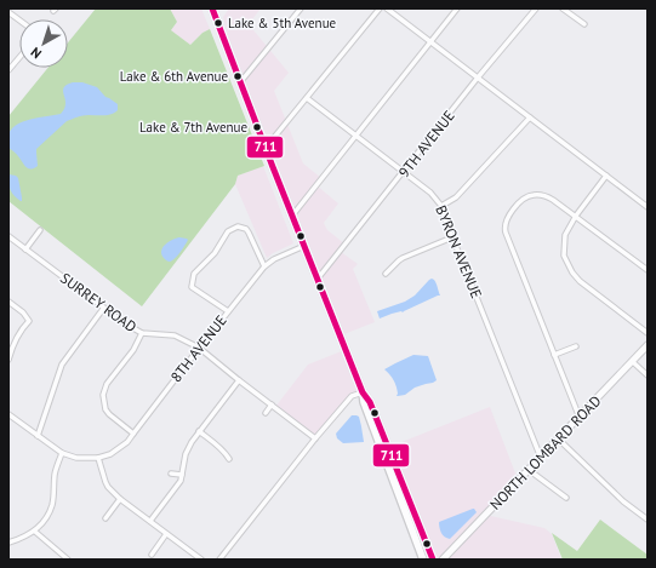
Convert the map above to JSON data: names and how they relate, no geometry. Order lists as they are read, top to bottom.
{
  "streets": {
    "street": [
      "9TH AVENUE",
      "BYRON AVENUE",
      "SURREY ROAD",
      "8TH AVENUE",
      "NORTH LOMBARD ROAD"
    ]
  },
  "crossings": [
    ["9TH AVENUE", "BYRON AVENUE"],
    ["BYRON AVENUE", "NORTH LOMBARD ROAD"],
    ["SURREY ROAD", "8TH AVENUE"]
  ],
  "places": ["Lake & 5th Avenue", "Lake & 6th Avenue", "Lake & 7th Avenue"],
  "lines": ["transit line 711"],
  "north": "bottom left"
}
